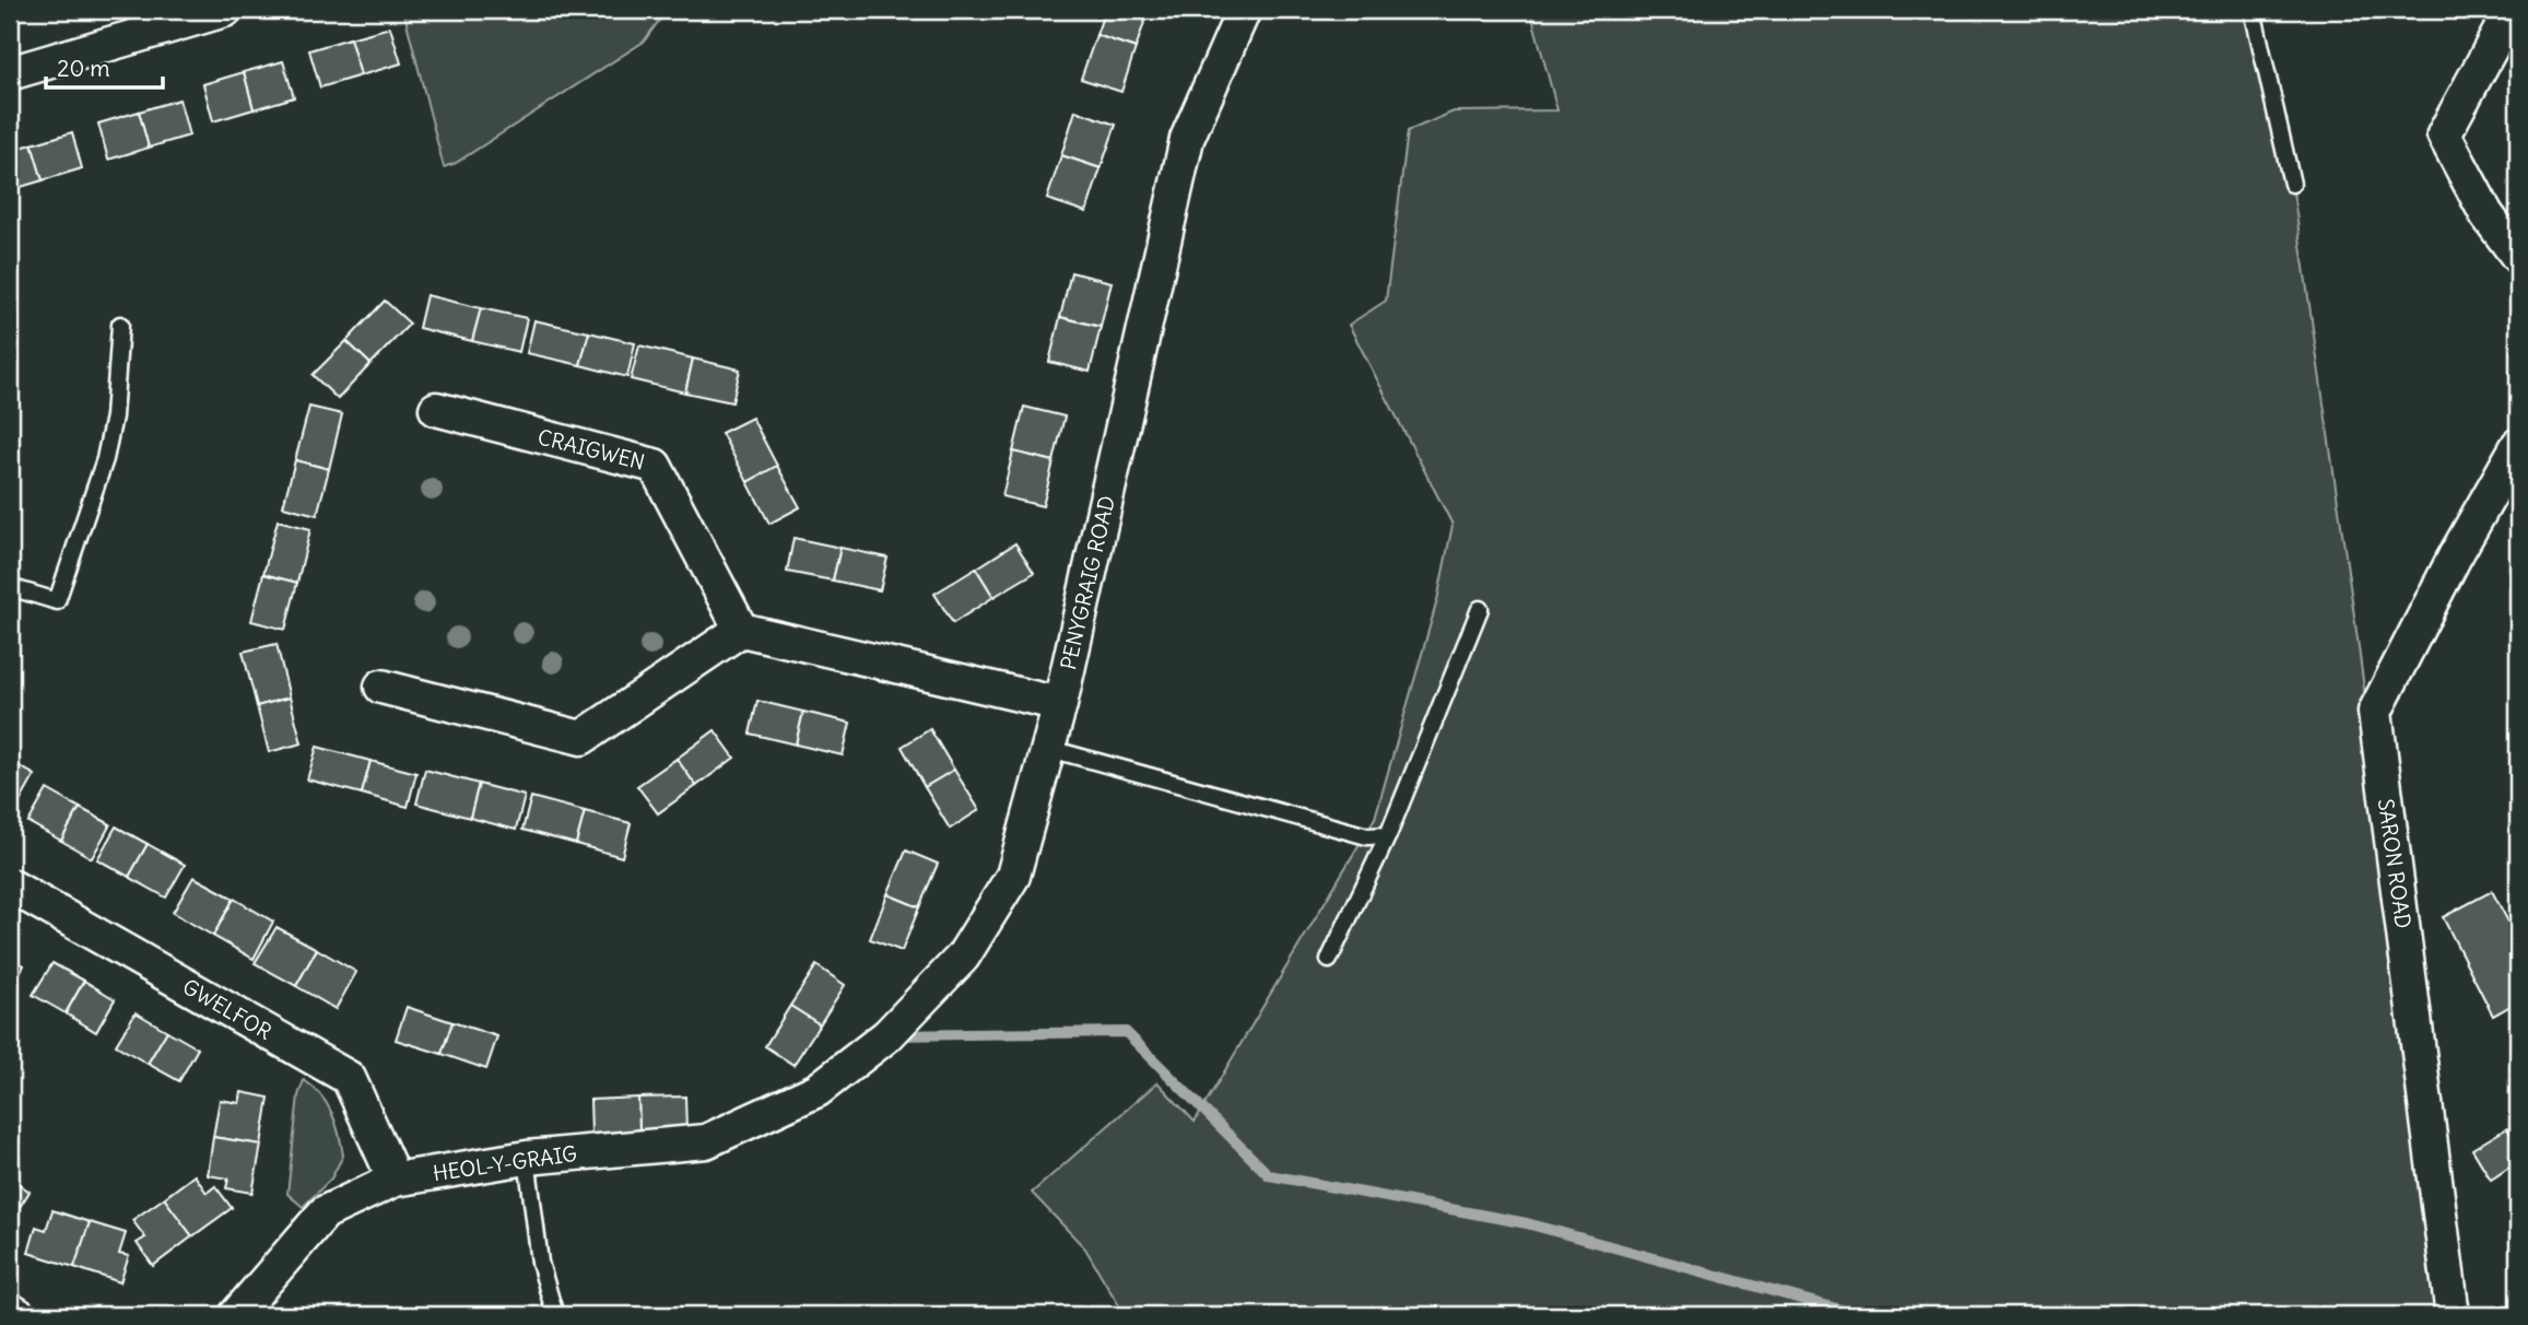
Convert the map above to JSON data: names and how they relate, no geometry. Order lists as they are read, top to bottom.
{
  "streets": {
    "street": [
      "CRAIGWEN",
      "PENYGRAIG ROAD",
      "SARON ROAD",
      "GWELFOR",
      "HEOL-Y-GRAIG"
    ]
  },
  "crossings": [
    ["PENYGRAIG ROAD", "HEOL-Y-GRAIG"],
    ["GWELFOR", "HEOL-Y-GRAIG"]
  ],
  "scale_bar": "20 m"
}
